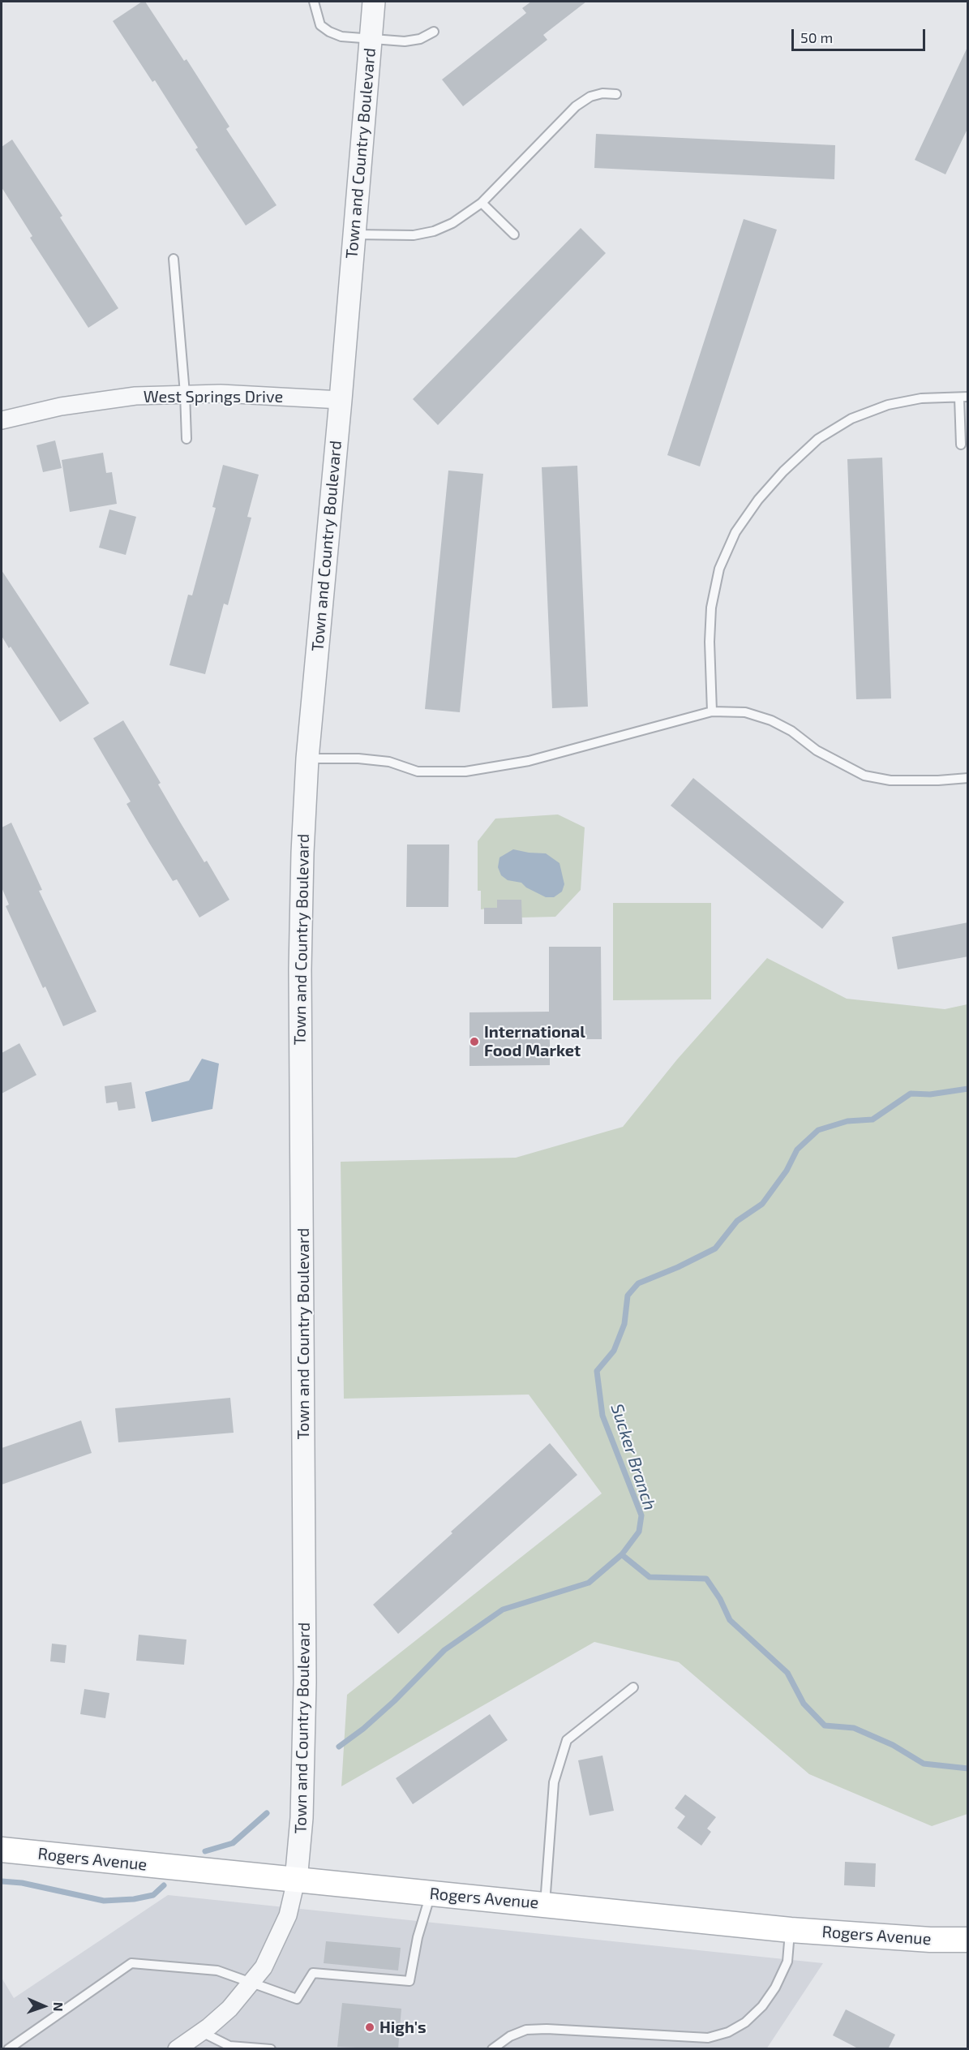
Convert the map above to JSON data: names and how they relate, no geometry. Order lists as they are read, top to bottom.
{
  "streets": {
    "main road": ["Rogers Avenue"],
    "street": ["Town and Country Boulevard", "West Springs Drive"]
  },
  "crossings": [
    ["Town and Country Boulevard", "West Springs Drive"],
    ["Town and Country Boulevard", "Rogers Avenue"]
  ],
  "water": ["Sucker Branch"],
  "places": ["International Food Market", "High's"],
  "scale_bar": "50 m",
  "north": "right"
}
